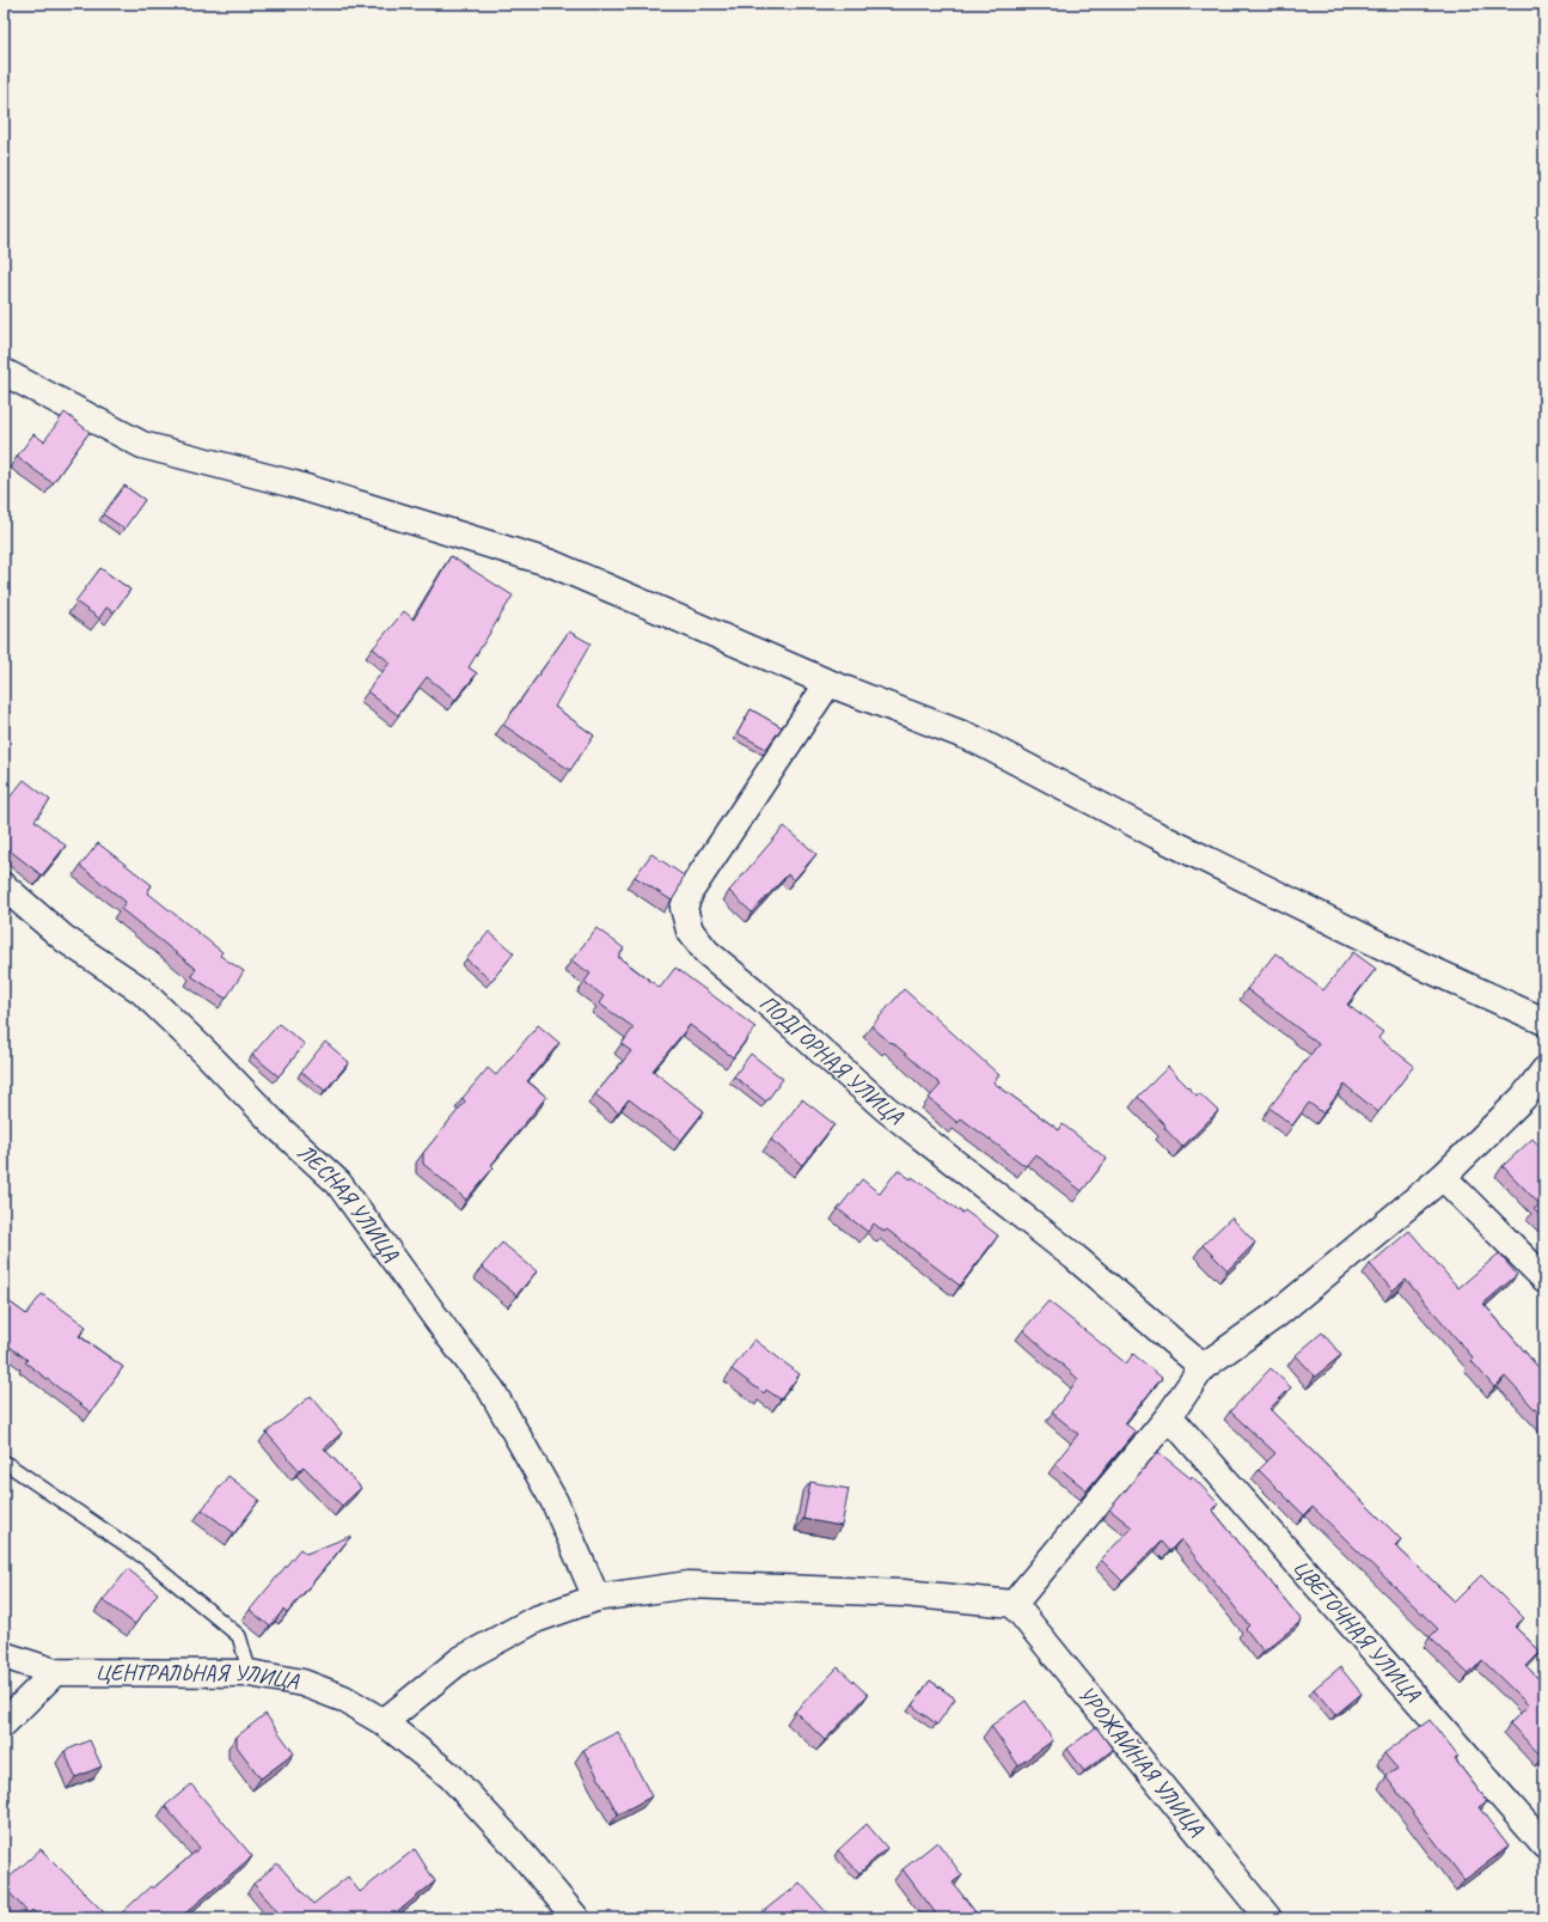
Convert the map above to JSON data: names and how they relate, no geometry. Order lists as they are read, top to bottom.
{
  "streets": {
    "street": [
      "ПОДГОРНАЯ УЛИЦА",
      "ЛЕСНАЯ УЛИЦА",
      "ЦВЕТОЧНАЯ УЛИЦА",
      "ЦЕНТРАЛЬНАЯ УЛИЦА",
      "УРОЖАЙНАЯ УЛИЦА"
    ]
  }
}
